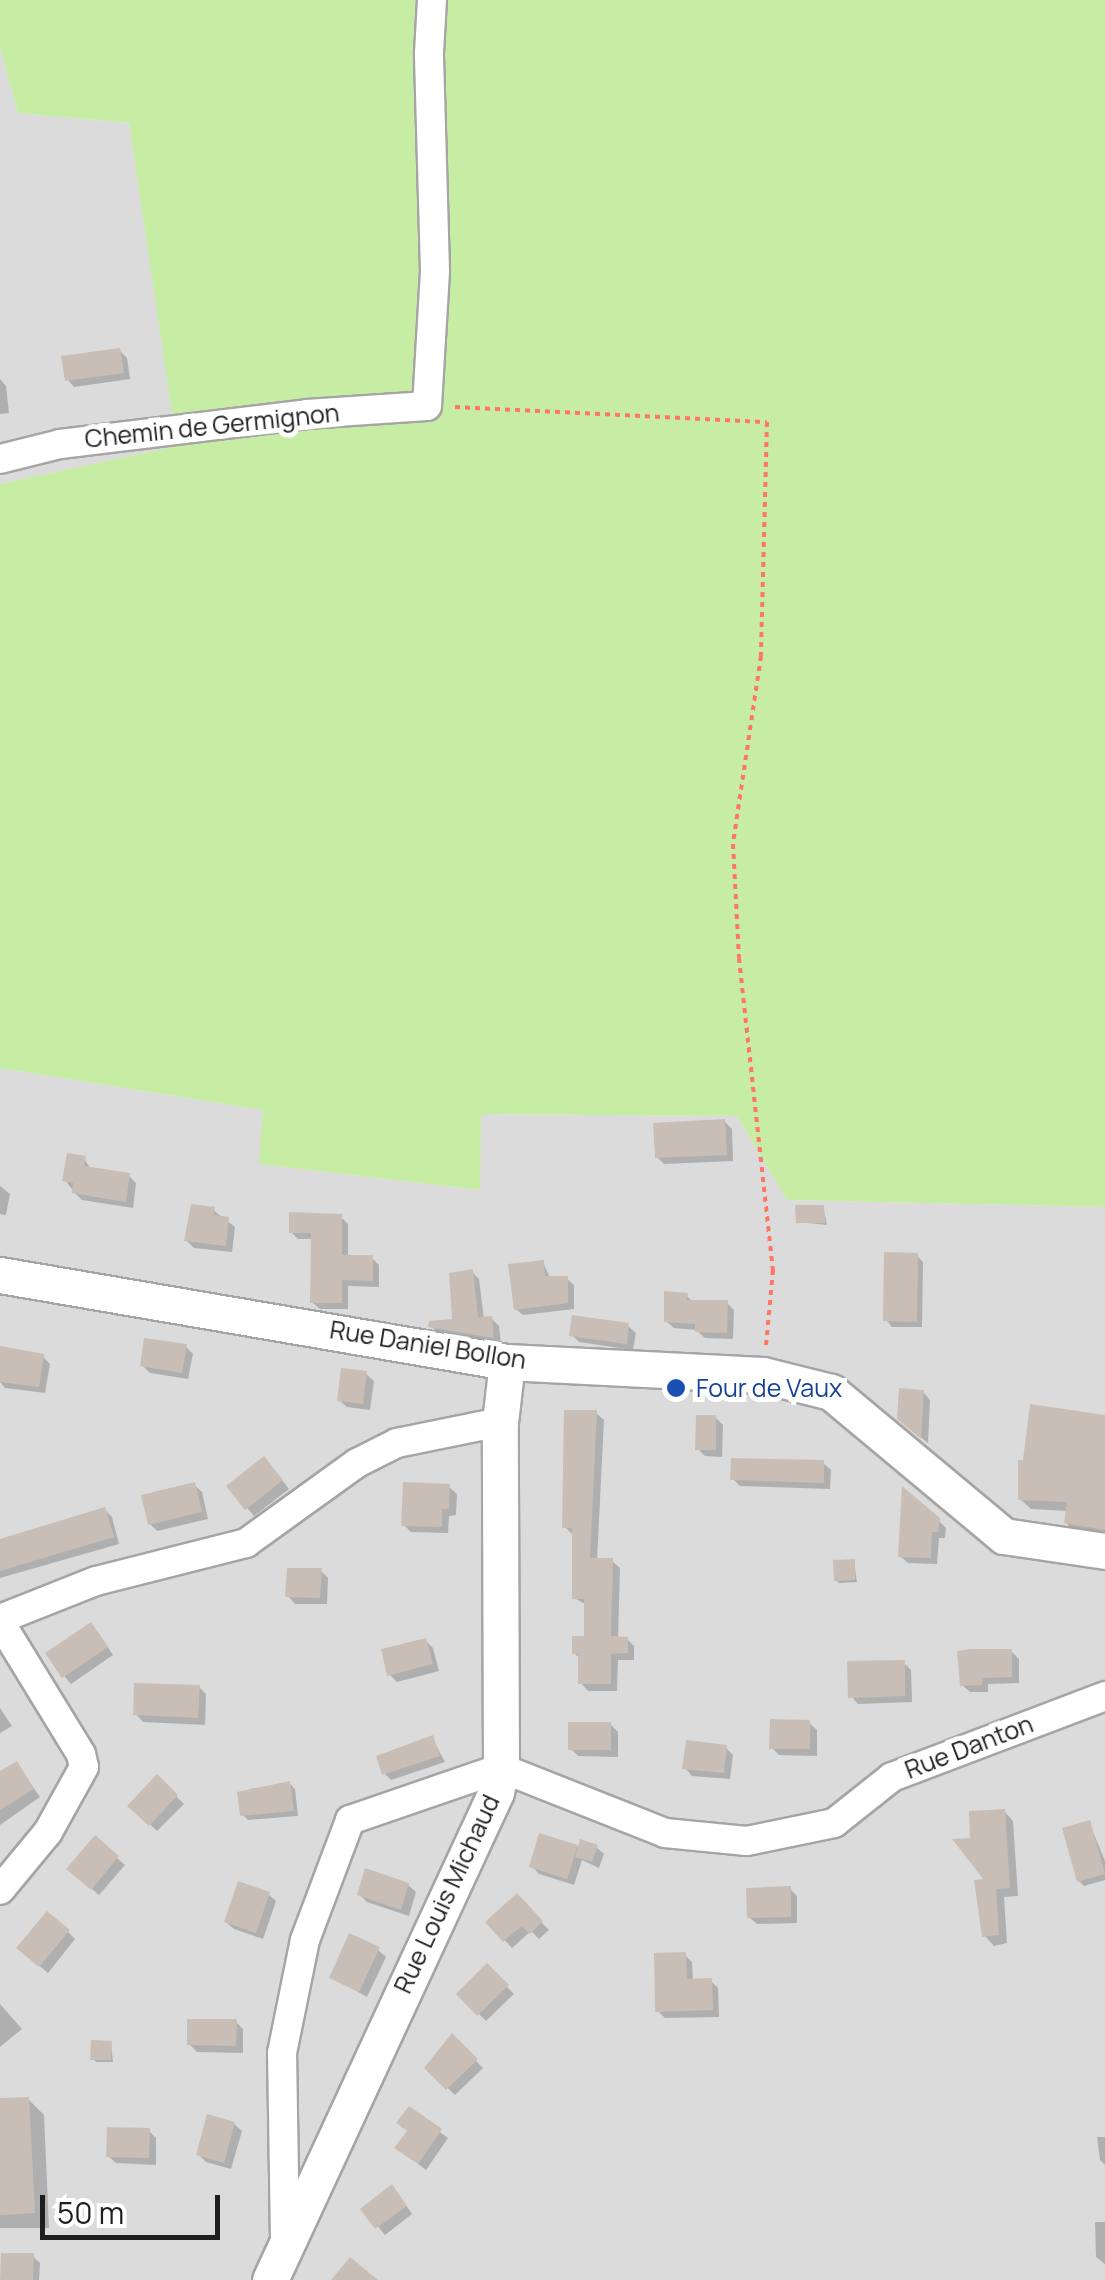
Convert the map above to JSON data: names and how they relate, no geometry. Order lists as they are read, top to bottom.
{
  "streets": {
    "street": [
      "Chemin de Germignon",
      "Rue Daniel Bollon",
      "Rue Danton",
      "Rue Louis Michaud"
    ]
  },
  "crossings": [
    ["Rue Daniel Bollon", "Rue Louis Michaud"],
    ["Rue Danton", "Rue Louis Michaud"]
  ],
  "places": ["Four de Vaux"],
  "scale_bar": "50 m"
}
